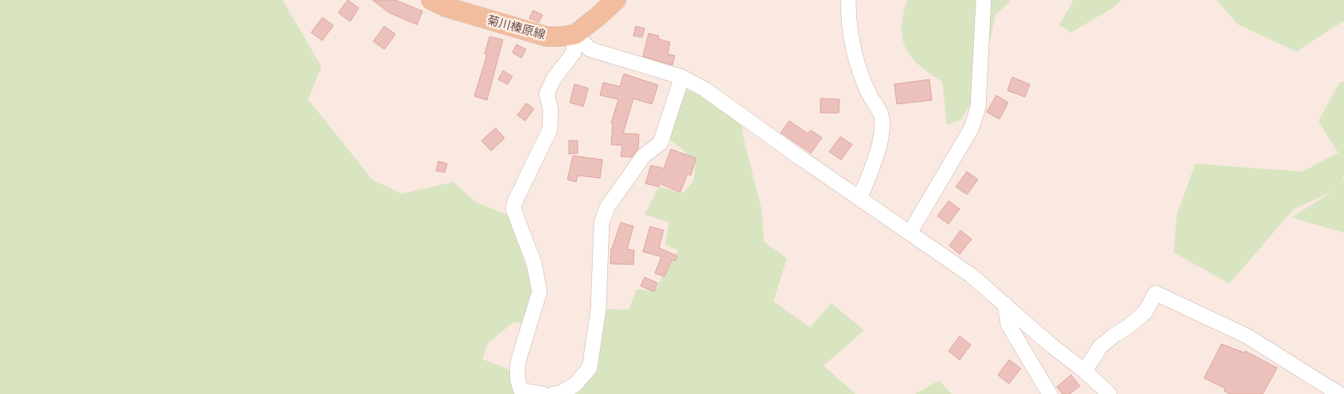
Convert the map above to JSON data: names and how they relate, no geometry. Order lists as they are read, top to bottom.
{
  "streets": {
    "main road": ["菊川榛原線"]
  }
}
